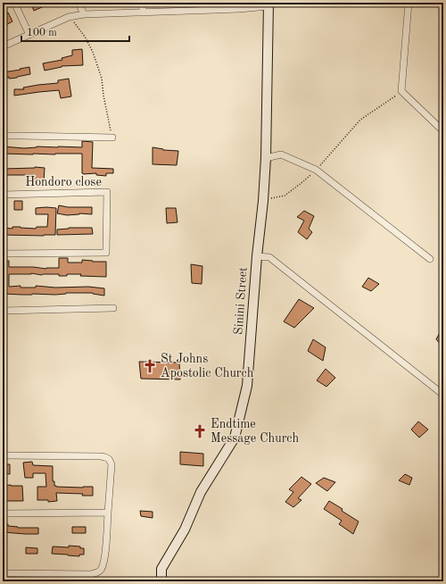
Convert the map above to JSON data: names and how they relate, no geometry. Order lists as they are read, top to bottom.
{
  "streets": {
    "street": ["Hondoro close", "Sinini Street"]
  },
  "places": {
    "church": ["St Johns Apostolic Church", "Endtime Message Church"]
  },
  "scale_bar": "100 m"
}
